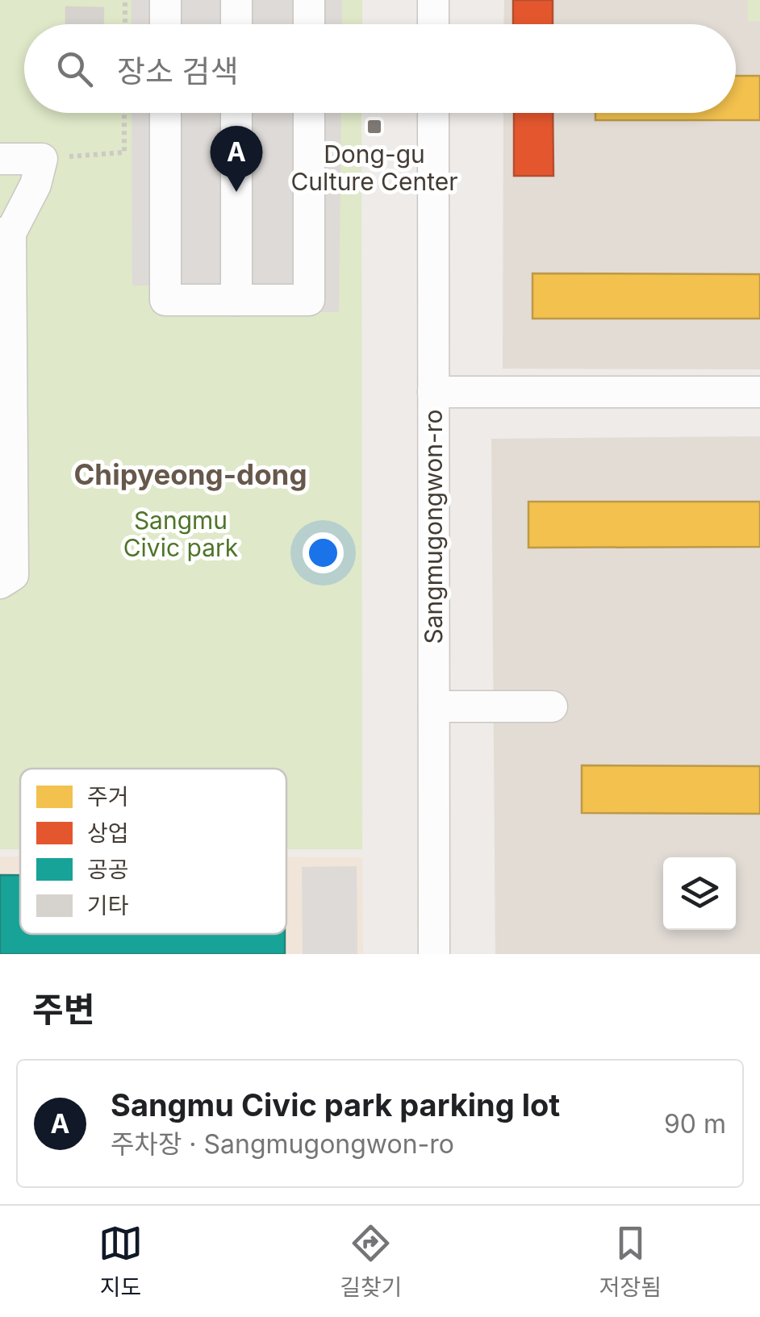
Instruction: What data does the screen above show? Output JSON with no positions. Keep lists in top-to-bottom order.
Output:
{
  "streets": {
    "street": ["Sangmugongwon-ro"]
  },
  "districts": ["Chipyeong-dong"],
  "parks": ["Sangmu Civic park"],
  "places": {
    "transit": ["Dong-gu Culture Center"]
  },
  "legend": [
    "주거",
    "상업",
    "공공",
    "기타"
  ],
  "page": {
    "search": "장소 검색",
    "pins": "A",
    "heading": "주변",
    "list": [
      {
        "mark": "A",
        "name": "Sangmu Civic park parking lot",
        "note": "주차장 · Sangmugongwon-ro",
        "value": "90 m"
      }
    ],
    "nav": ["지도", "길찾기", "저장됨"]
  }
}
